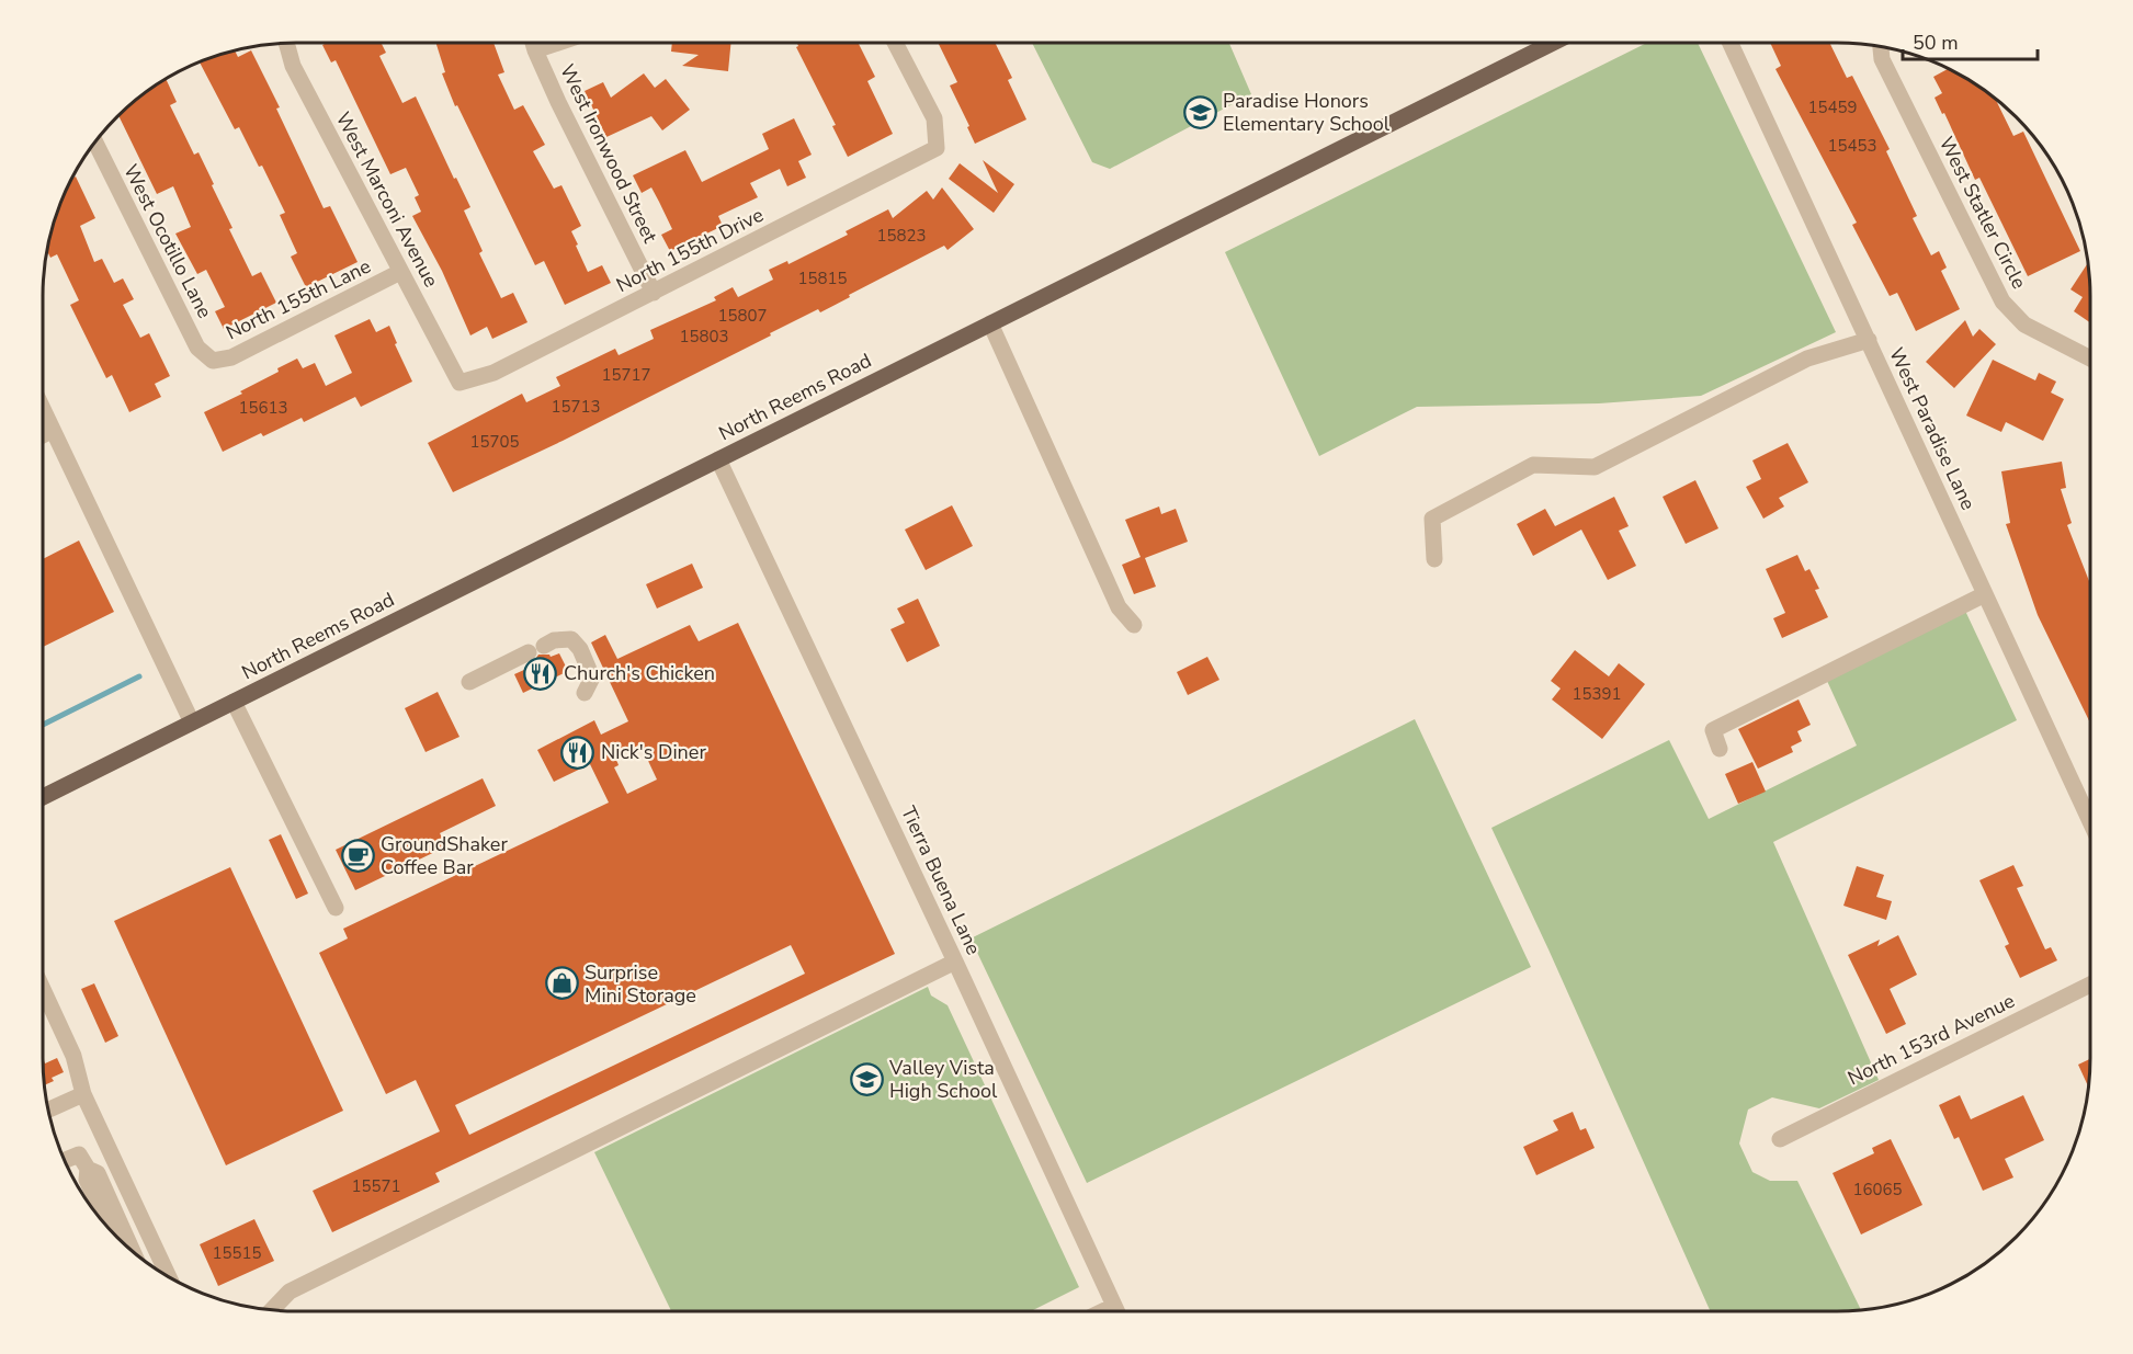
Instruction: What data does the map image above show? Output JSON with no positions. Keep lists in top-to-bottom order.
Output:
{
  "streets": {
    "main road": ["North Reems Road"],
    "street": [
      "West Ironwood Street",
      "West Marconi Avenue",
      "West Statler Circle",
      "West Ocotillo Lane",
      "North 155th Drive",
      "North 155th Lane",
      "West Paradise Lane",
      "Tierra Buena Lane",
      "North 153rd Avenue"
    ]
  },
  "crossings": [
    ["West Ironwood Street", "North 155th Drive"],
    ["West Marconi Avenue", "North 155th Drive"],
    ["West Marconi Avenue", "North 155th Lane"],
    ["West Ocotillo Lane", "North 155th Lane"],
    ["North Reems Road", "Tierra Buena Lane"]
  ],
  "places": {
    "school or university": ["Paradise Honors Elementary School", "Valley Vista High School"],
    "restaurant": ["Church's Chicken", "Nick's Diner"],
    "cafe": ["GroundShaker Coffee Bar"],
    "shop": ["Surprise Mini Storage"]
  },
  "house_numbers": [
    "15459",
    "15453",
    "15823",
    "15815",
    "15807",
    "15803",
    "15717",
    "15713",
    "15613",
    "15705",
    "15391",
    "15571",
    "16065",
    "15515"
  ],
  "scale_bar": "50 m"
}
